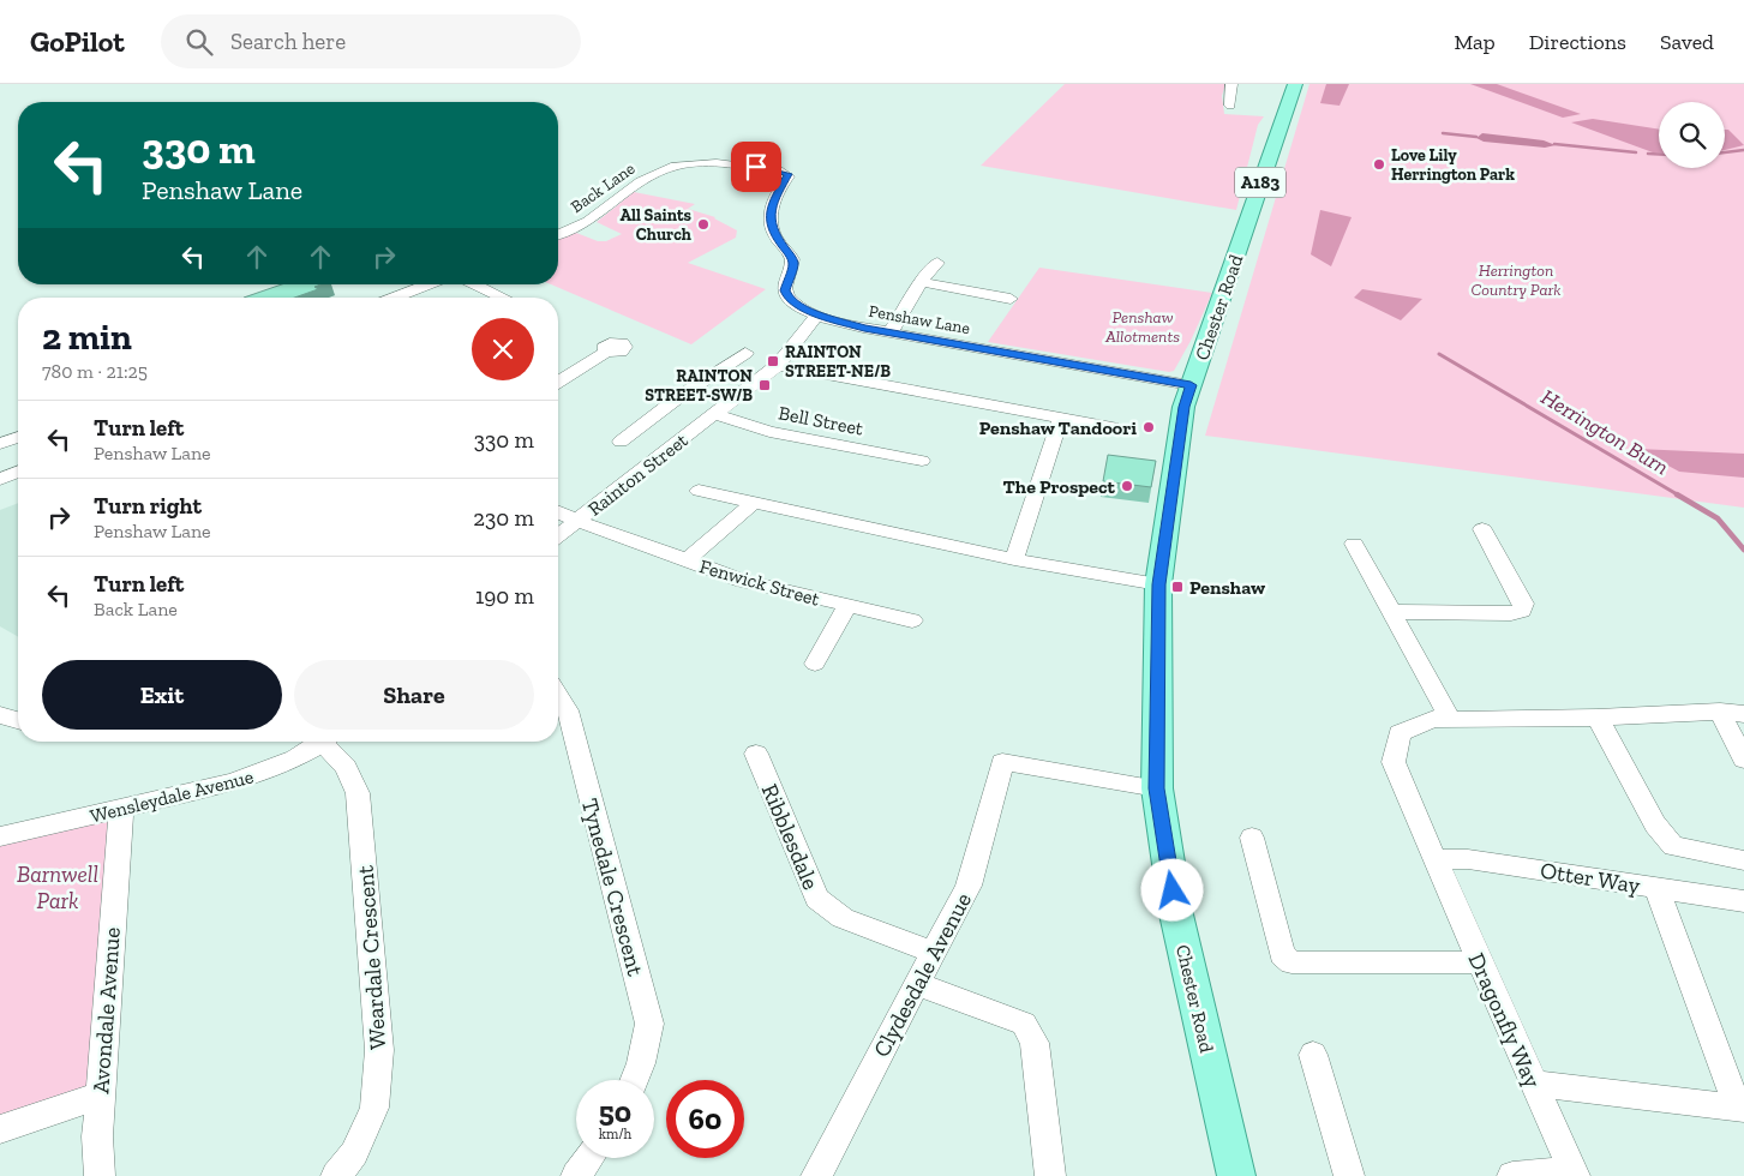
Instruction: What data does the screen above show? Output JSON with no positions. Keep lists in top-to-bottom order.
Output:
{
  "streets": {
    "main road": ["A183", "Chester Road"],
    "street": [
      "Back Lane",
      "Penshaw Lane",
      "Bell Street",
      "Rainton Street",
      "Fenwick Street",
      "Wensleydale Avenue",
      "Ribblesdale",
      "Otter Way",
      "Tynedale Crescent",
      "Weardale Crescent",
      "Clydesdale Avenue",
      "Avondale Avenue",
      "Dragonfly Way"
    ]
  },
  "crossings": [
    ["Back Lane", "Penshaw Lane"],
    ["Chester Road", "Penshaw Lane"],
    ["Chester Road", "Clydesdale Avenue"],
    ["Penshaw Lane", "Rainton Street"],
    ["Bell Street", "Rainton Street"],
    ["Rainton Street", "Fenwick Street"],
    ["Wensleydale Avenue", "Avondale Avenue"],
    ["Ribblesdale", "Clydesdale Avenue"],
    ["Otter Way", "Dragonfly Way"]
  ],
  "water": ["Herrington Burn"],
  "parks": ["Herrington Country Park", "Penshaw Allotments", "Barnwell Park"],
  "places": {
    "other": [
      "Love Lily Herrington Park",
      "All Saints Church",
      "Penshaw Tandoori",
      "The Prospect"
    ],
    "transit": ["RAINTON STREET-NE/B", "RAINTON STREET-SW/B", "Penshaw"]
  },
  "page": {
    "header": "GoPilot",
    "search": "Search here",
    "nav": ["Map", "Directions", "Saved"],
    "turn": ["330 m", "Penshaw Lane"],
    "heading": ["2 min", "780 m · 21:25"],
    "list": [
      {
        "name": "Turn left",
        "note": "Penshaw Lane",
        "value": "330 m"
      },
      {
        "name": "Turn right",
        "note": "Penshaw Lane",
        "value": "230 m"
      },
      {
        "name": "Turn left",
        "note": "Back Lane",
        "value": "190 m"
      }
    ],
    "buttons": ["Exit", "Share"],
    "speed": "50 km/h",
    "limit": "60"
  }
}
